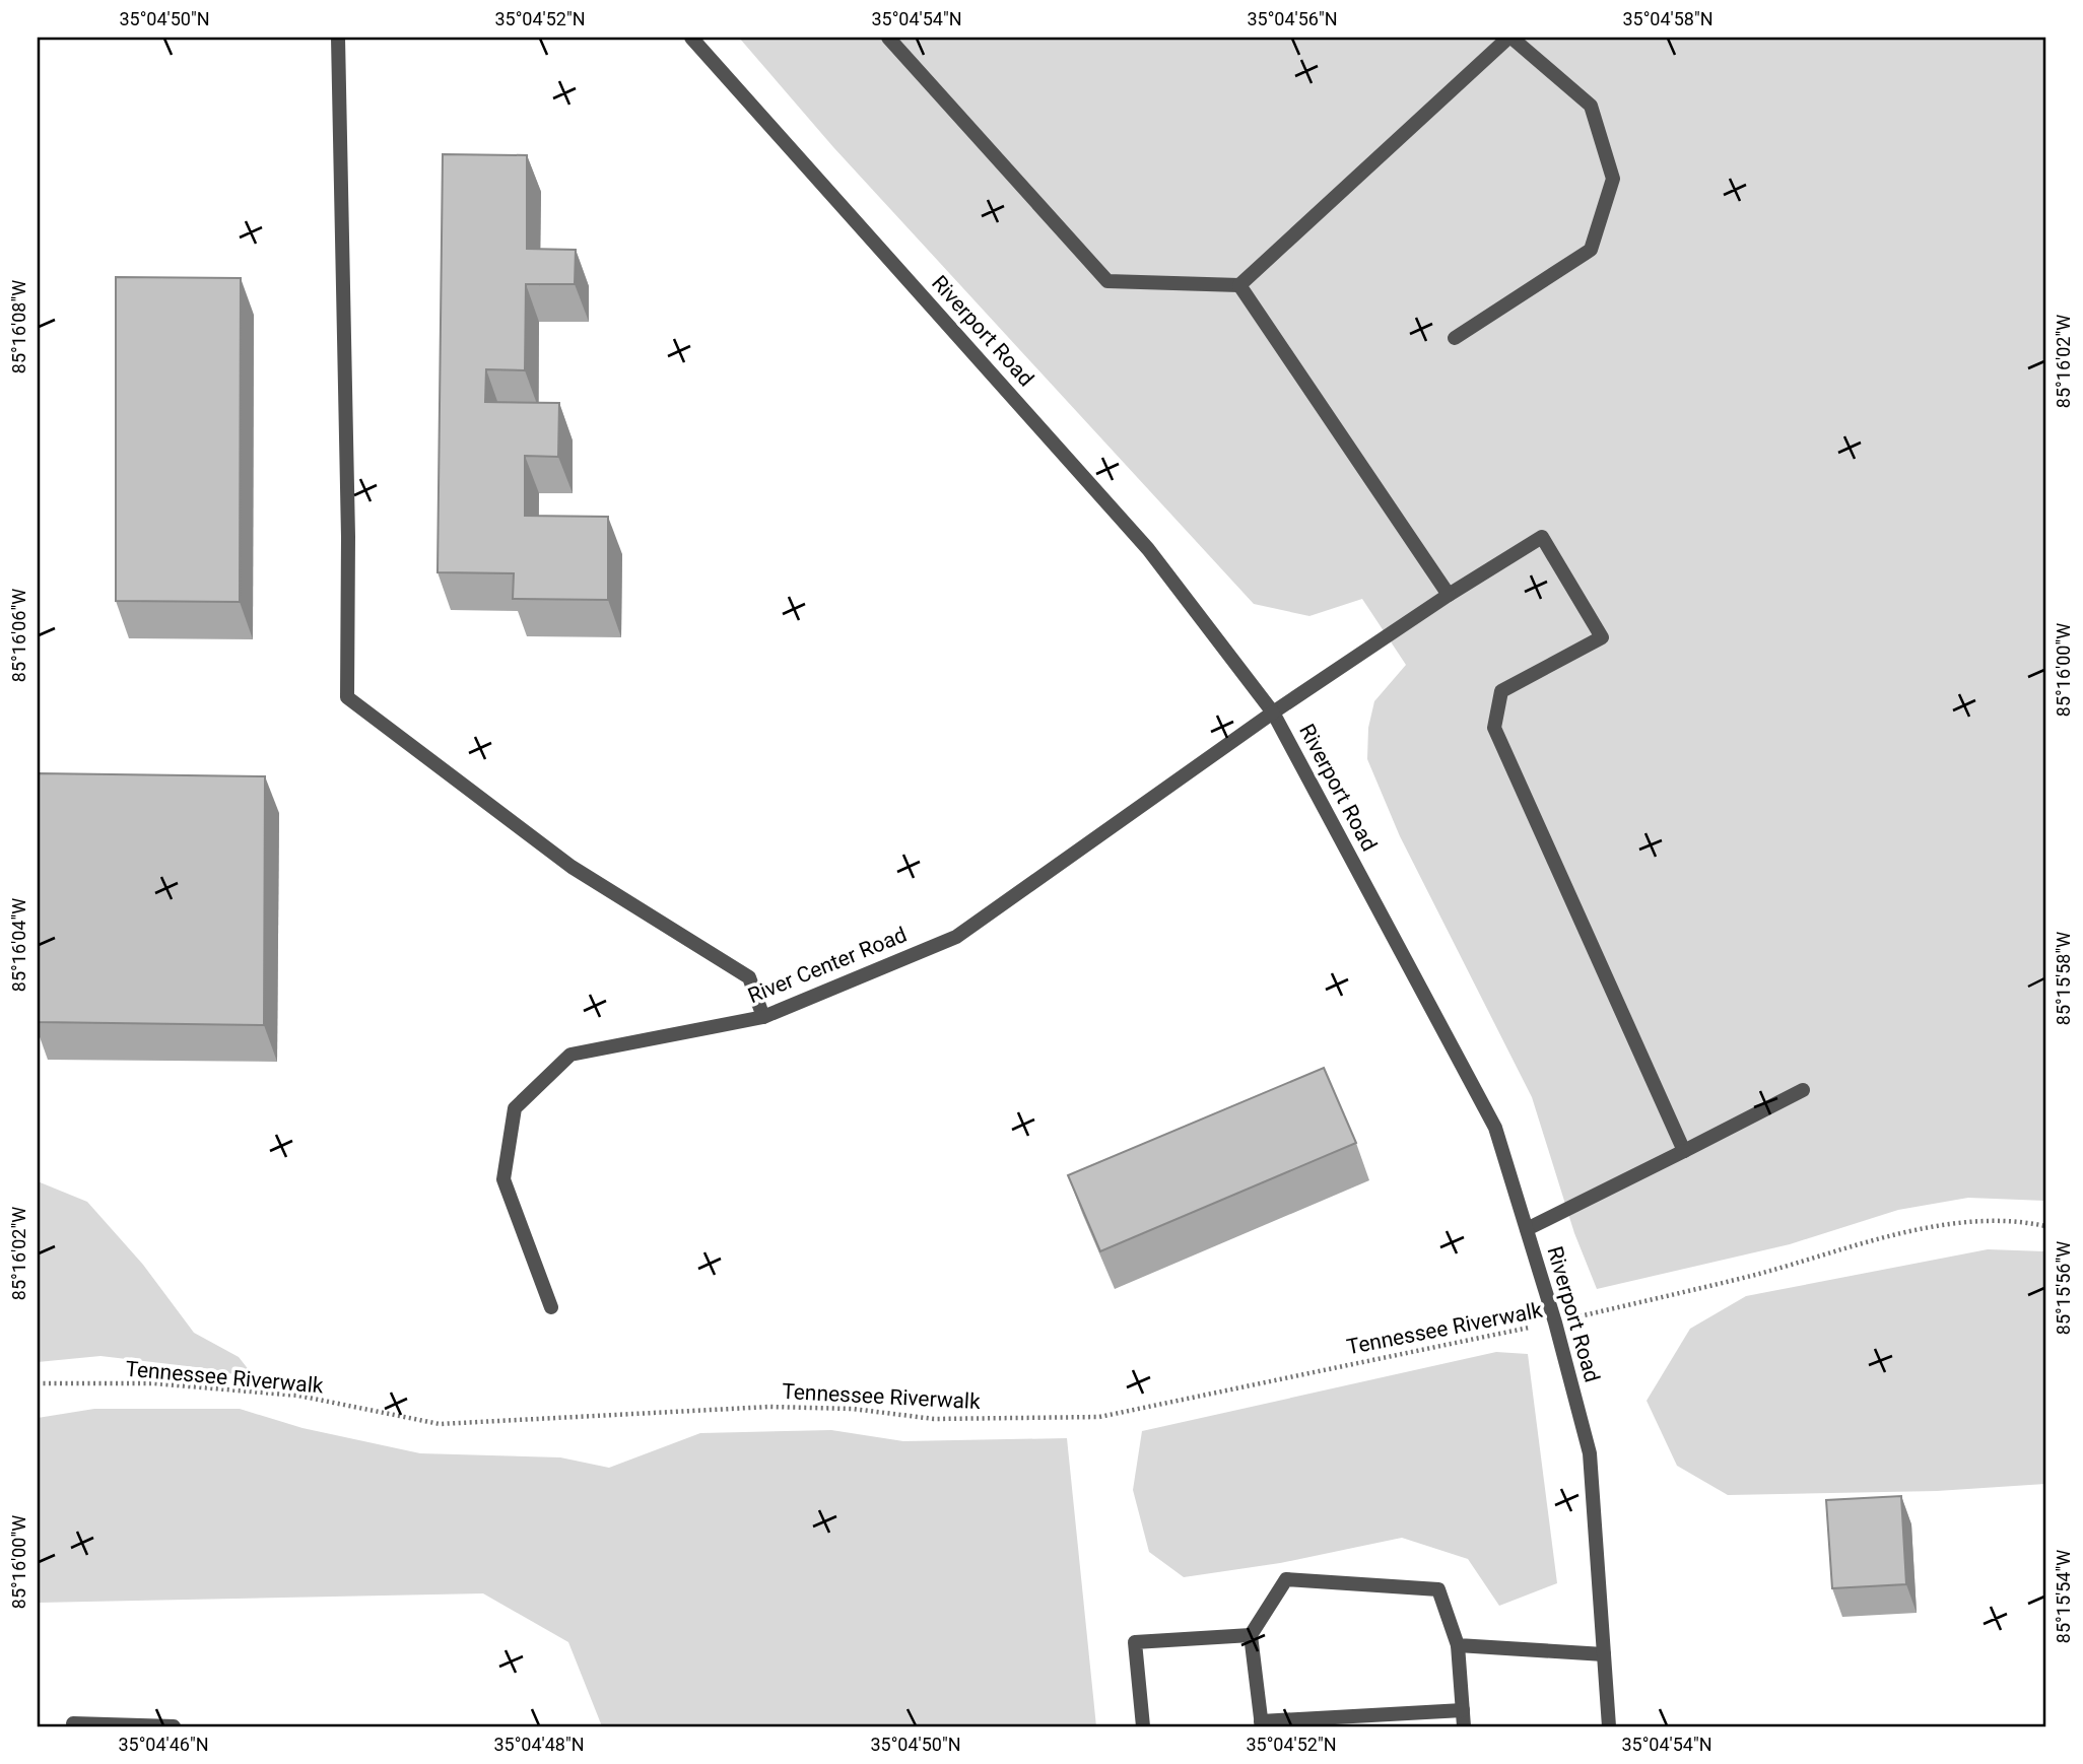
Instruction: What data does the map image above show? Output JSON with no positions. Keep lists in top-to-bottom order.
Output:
{
  "streets": {
    "street": ["Riverport Road", "River Center Road"],
    "path": ["Tennessee Riverwalk"]
  },
  "crossings": [
    ["Riverport Road", "River Center Road"],
    ["Riverport Road", "Tennessee Riverwalk"]
  ],
  "coordinates": [
    "35°04'50\"N",
    "35°04'52\"N",
    "35°04'54\"N",
    "35°04'56\"N",
    "35°04'58\"N",
    "85°16'08\"W",
    "85°16'02\"W",
    "85°16'06\"W",
    "85°16'00\"W",
    "85°16'04\"W",
    "85°15'58\"W",
    "85°15'56\"W",
    "85°15'54\"W",
    "35°04'46\"N",
    "35°04'48\"N"
  ]
}
